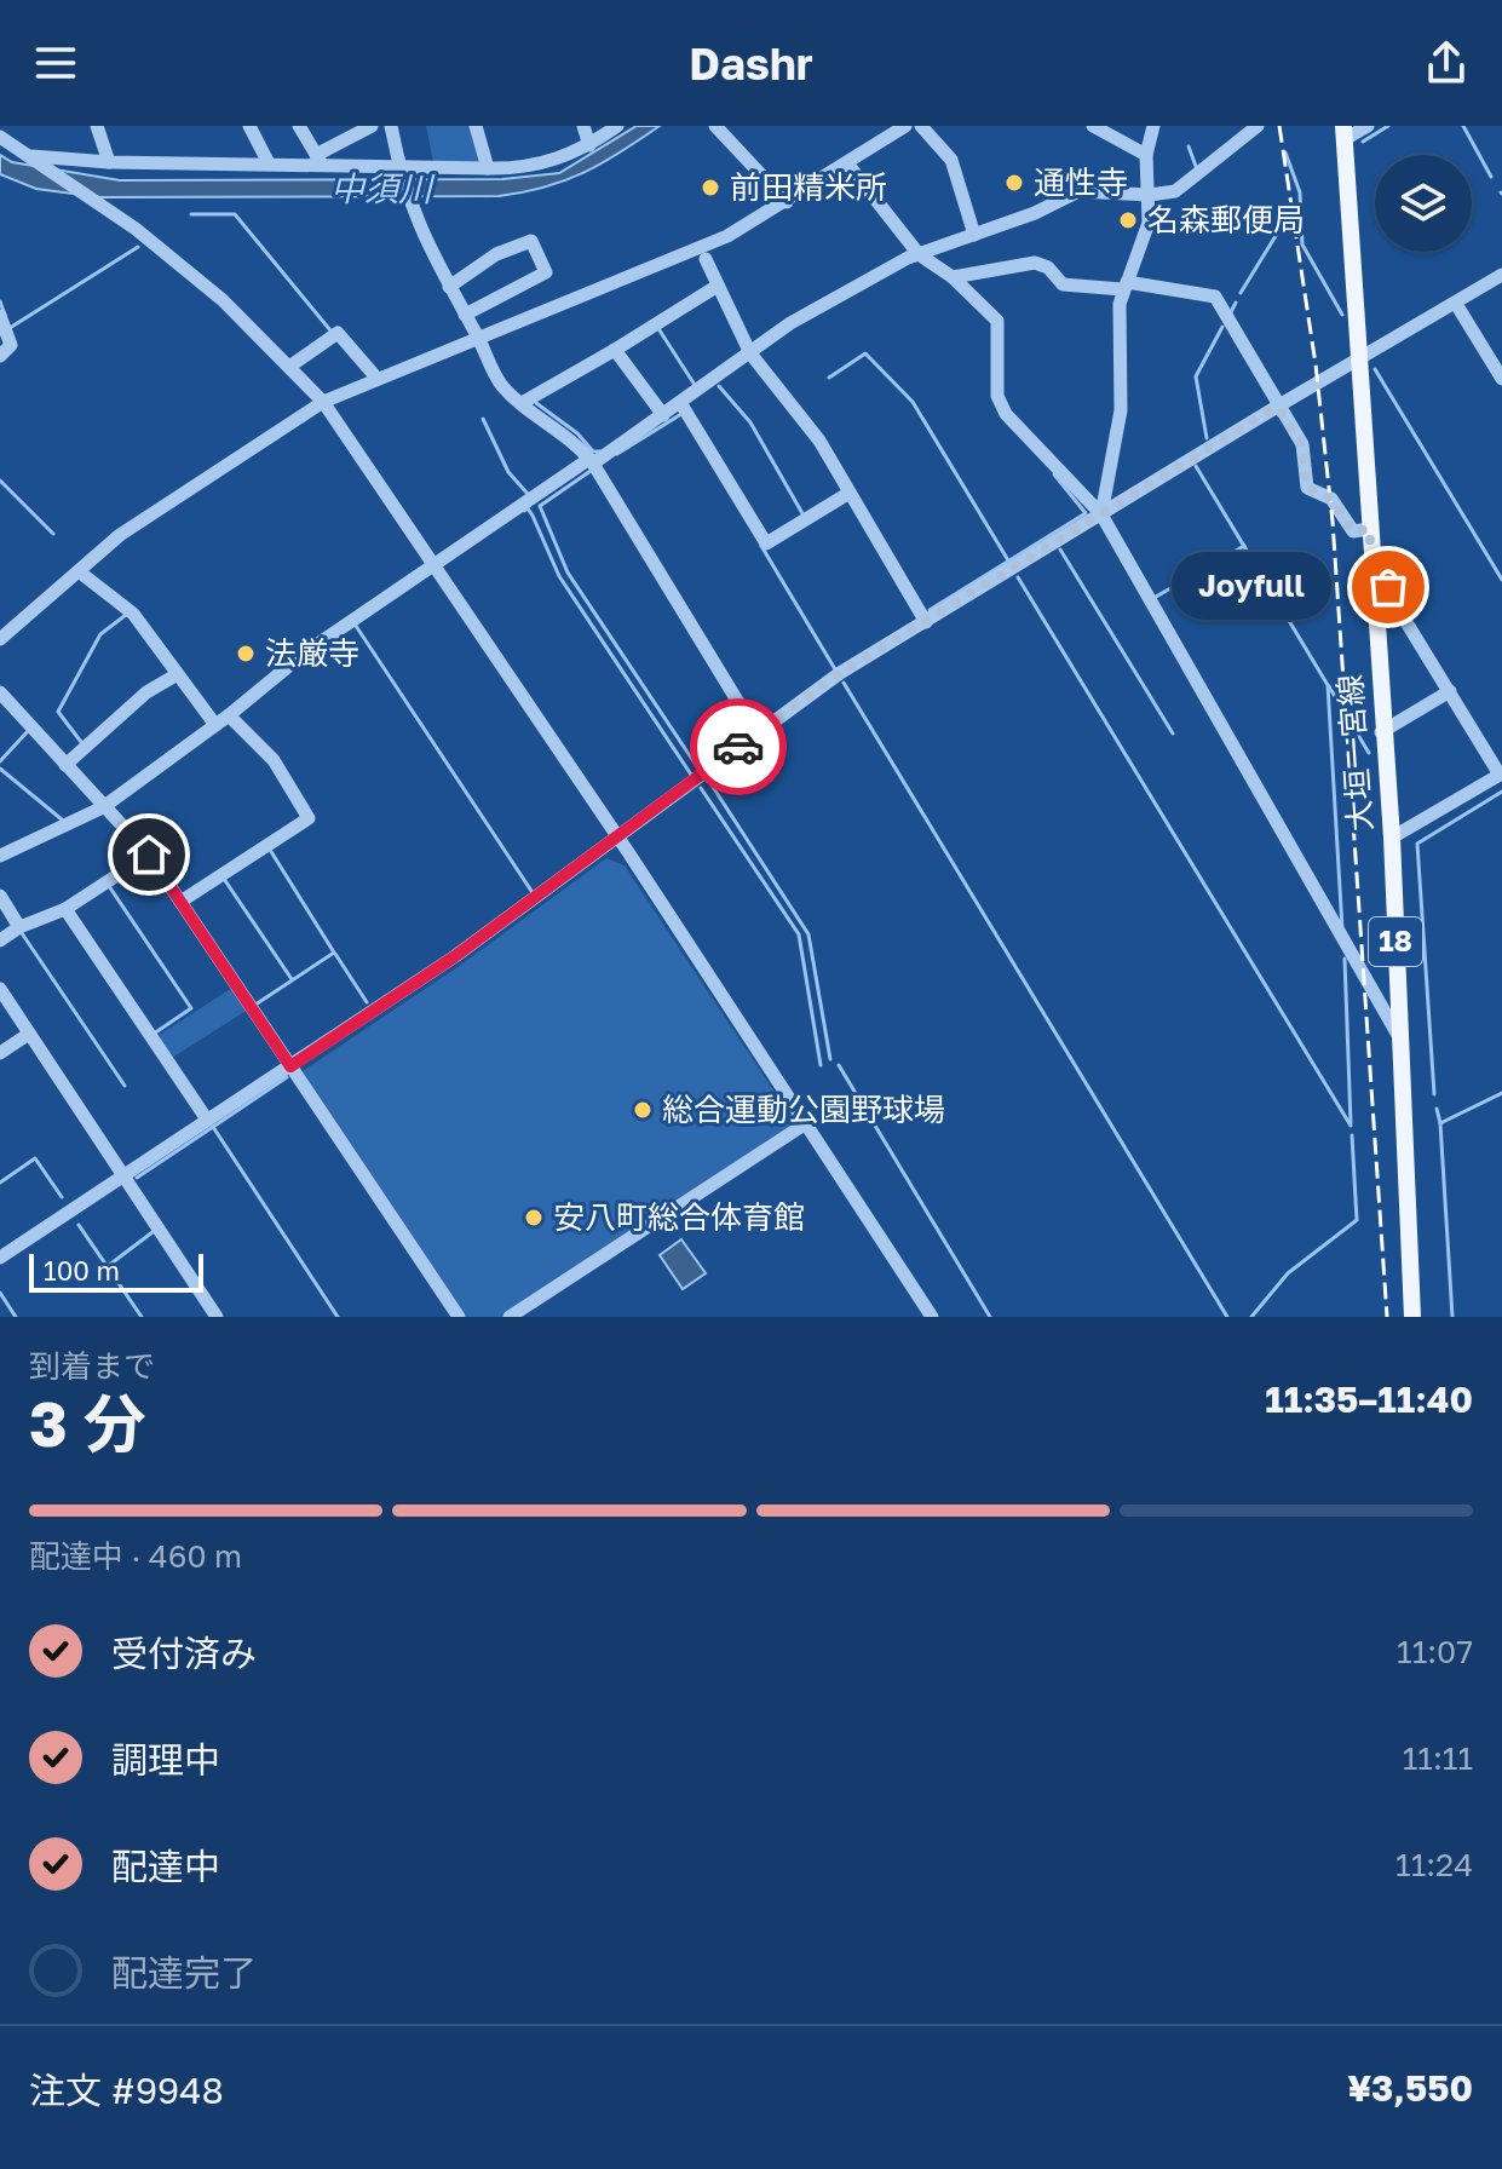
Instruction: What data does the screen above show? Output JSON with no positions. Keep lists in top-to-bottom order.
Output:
{
  "streets": {
    "main road": ["大垣一宮線", "18"]
  },
  "water": ["中須川"],
  "places": [
    "通性寺",
    "前田精米所",
    "名森郵便局",
    "Joyfull",
    "法厳寺",
    "総合運動公園野球場",
    "安八町総合体育館"
  ],
  "scale_bar": "100 m",
  "page": {
    "header": "Dashr",
    "bubble": "Joyfull",
    "scale": "100 m",
    "heading": ["3 分", "到着まで", "11:35–11:40"],
    "panel": ["注文 #9948", "¥3,550"],
    "bar": "配達中 · 460 m",
    "list": [
      ["受付済み", "11:07"],
      ["調理中", "11:11"],
      ["配達中", "11:24"],
      "配達完了"
    ]
  }
}
